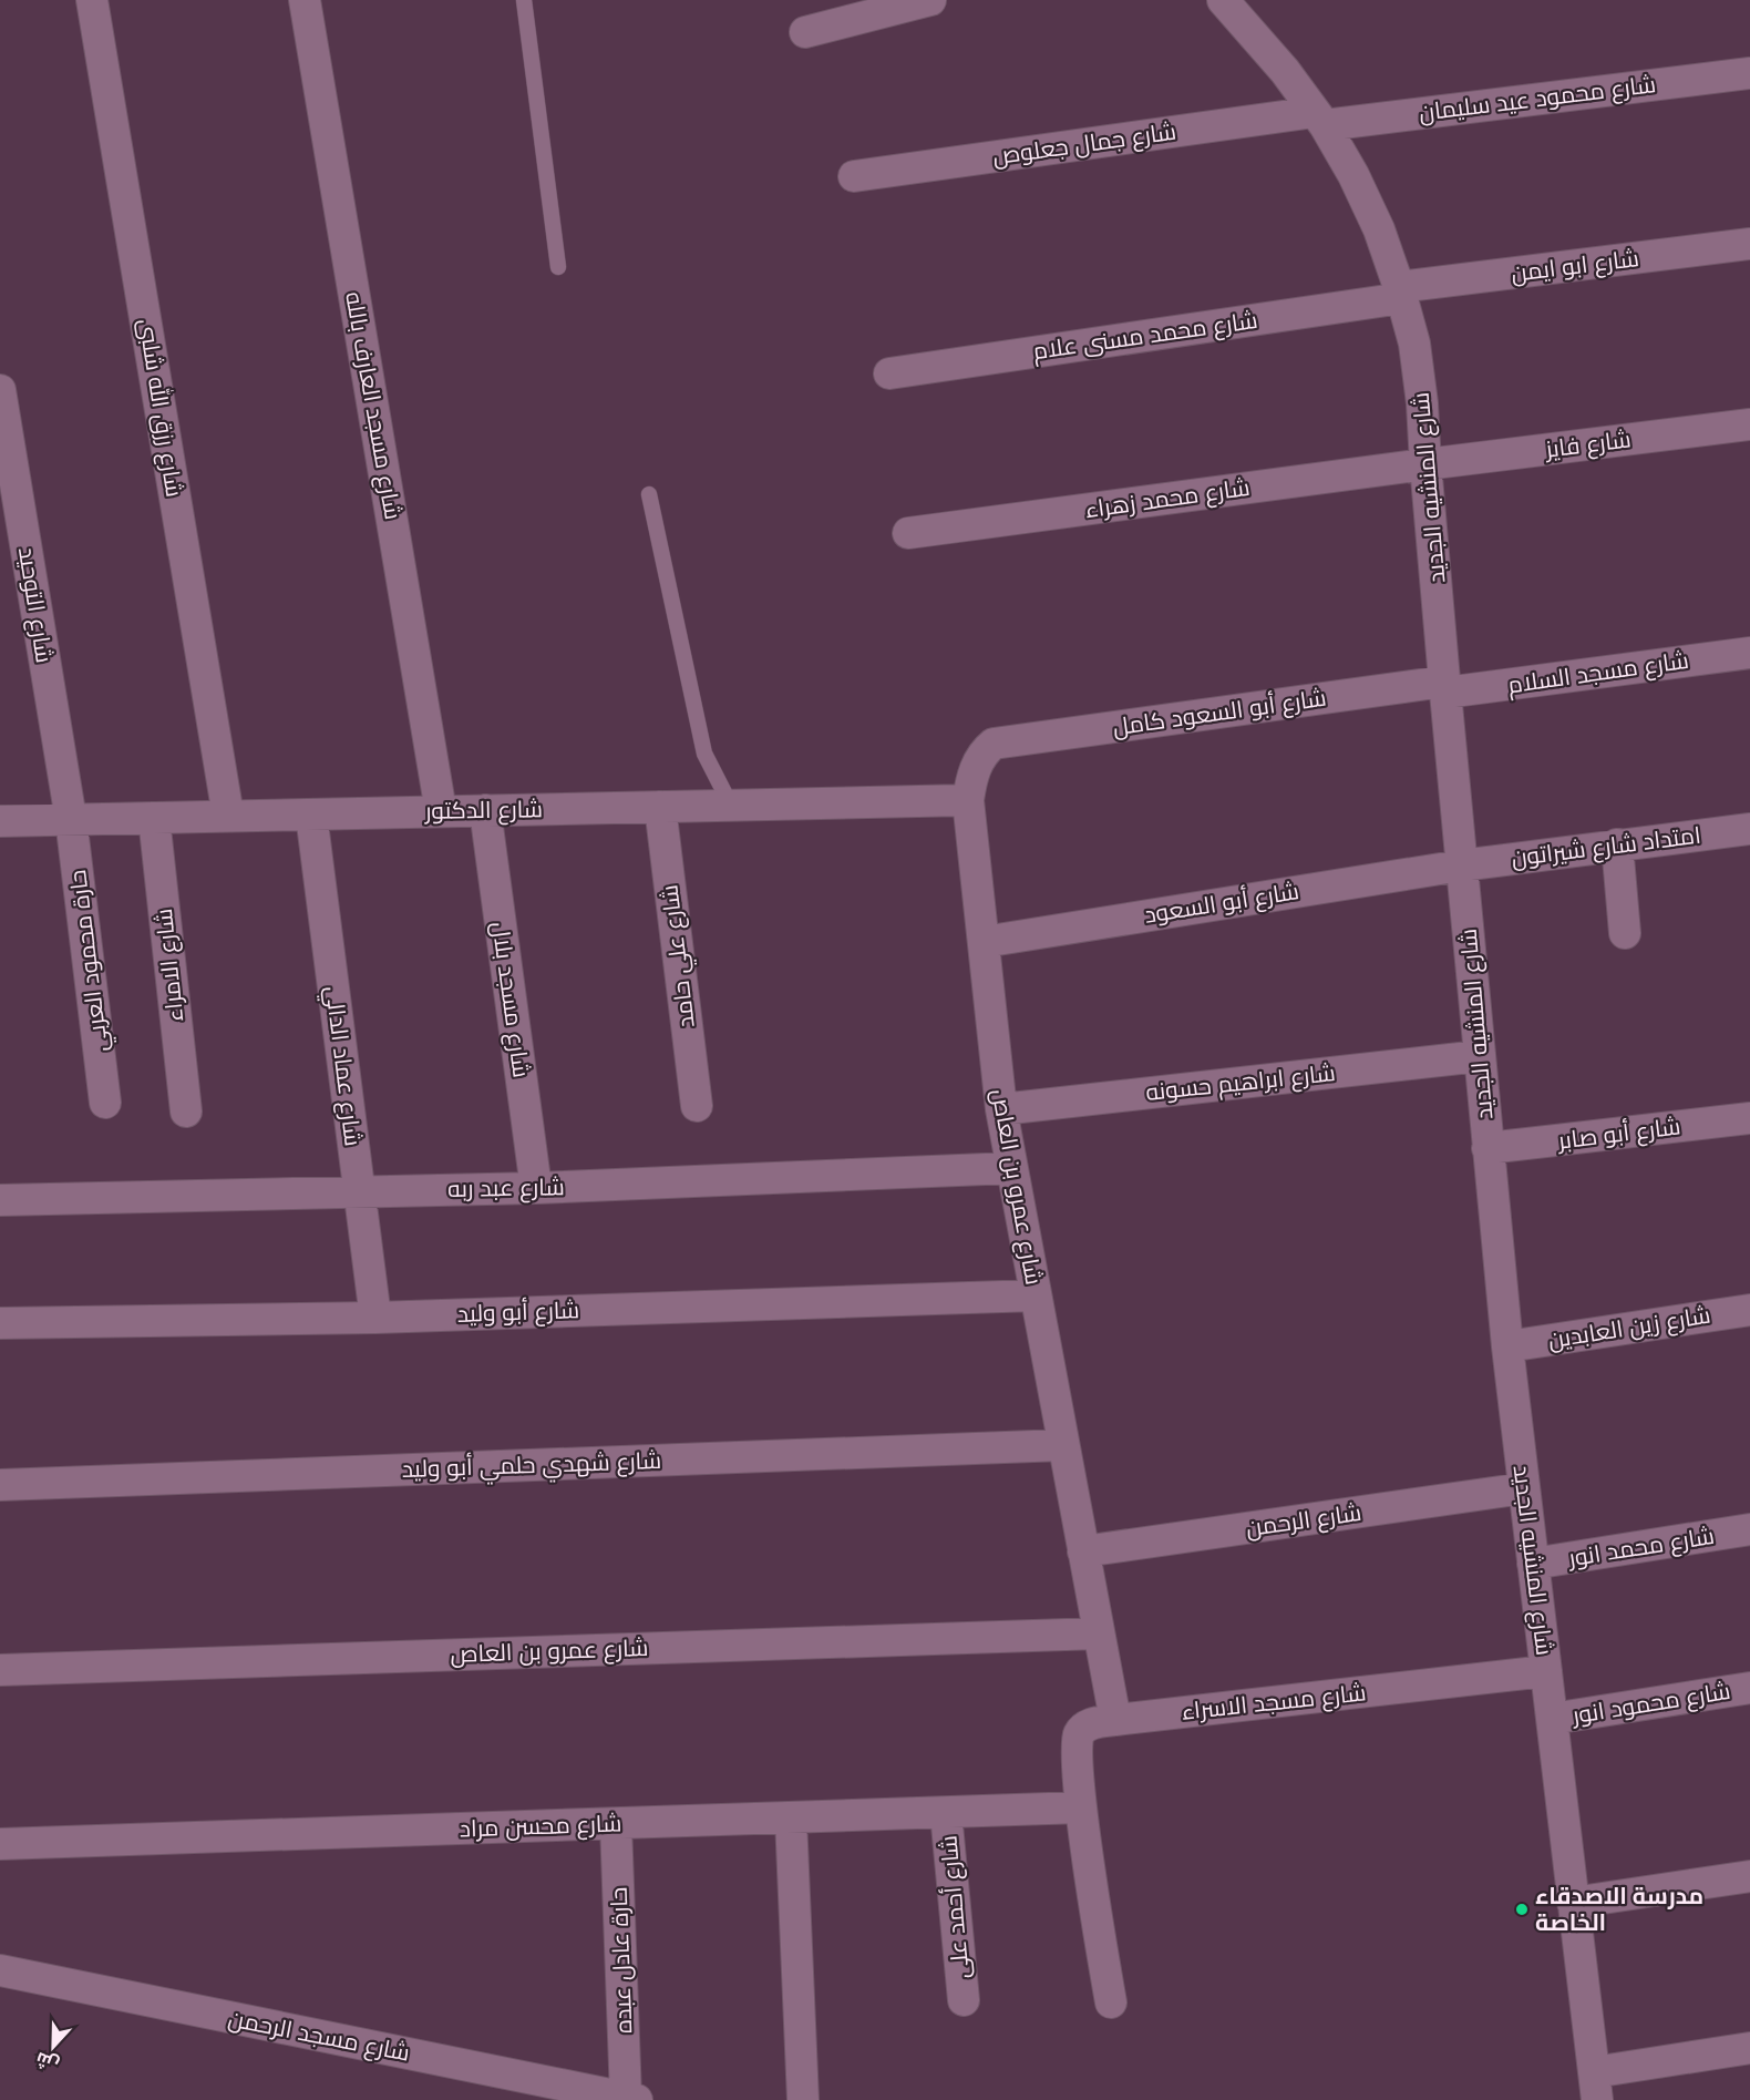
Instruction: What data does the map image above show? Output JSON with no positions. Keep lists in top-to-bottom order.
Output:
{
  "streets": {
    "street": [
      "شارع محمود عيد سليمان",
      "شارع جمال جعلوص",
      "شارع ابو ايمن",
      "شارع محمد مسنى علام",
      "شارع مسجد العارف بالله",
      "شارع رزق الله شلبى",
      "شارع فايز",
      "شارع المنشيه الجديد",
      "شارع محمد زهراء",
      "شارع التوحيد",
      "شارع مسجد السلام",
      "شارع أبو السعود كامل",
      "شارع الدكتور",
      "امتداد شارع شيراتون",
      "شارع أبو السعود",
      "شارع علي حامد",
      "حارة محمود العربي",
      "شارع الامراء",
      "شارع مسجد بلال",
      "شارع عماد الدالي",
      "شارع ابراهيم حسونه",
      "شارع أبو صابر",
      "شارع عمرو بن العاص",
      "شارع عبد ربه",
      "شارع أبو وليد",
      "شارع زين العابدين",
      "شارع شهدي حلمي أبو وليد",
      "شارع الرحمن",
      "شارع محمد انور",
      "شارع مسجد الاسراء",
      "شارع محمود انور",
      "شارع محسن مراد",
      "شارع أحمد على",
      "حارة عادل عبده",
      "شارع مسجد الرحمن"
    ]
  },
  "crossings": [
    ["شارع محمود عيد سليمان", "شارع جمال جعلوص"],
    ["شارع محمود عيد سليمان", "شارع المنشيه الجديد"],
    ["شارع جمال جعلوص", "شارع المنشيه الجديد"],
    ["شارع ابو ايمن", "شارع محمد مسنى علام"],
    ["شارع ابو ايمن", "شارع المنشيه الجديد"],
    ["شارع محمد مسنى علام", "شارع المنشيه الجديد"],
    ["شارع مسجد العارف بالله", "شارع الدكتور"],
    ["شارع رزق الله شلبى", "شارع الدكتور"],
    ["شارع فايز", "شارع المنشيه الجديد"],
    ["شارع فايز", "شارع محمد زهراء"],
    ["شارع المنشيه الجديد", "شارع محمد زهراء"],
    ["شارع المنشيه الجديد", "شارع مسجد السلام"],
    ["شارع المنشيه الجديد", "شارع أبو السعود كامل"],
    ["شارع المنشيه الجديد", "امتداد شارع شيراتون"],
    ["شارع المنشيه الجديد", "شارع أبو السعود"],
    ["شارع المنشيه الجديد", "شارع ابراهيم حسونه"],
    ["شارع المنشيه الجديد", "شارع أبو صابر"],
    ["شارع المنشيه الجديد", "شارع زين العابدين"],
    ["شارع المنشيه الجديد", "شارع الرحمن"],
    ["شارع المنشيه الجديد", "شارع محمد انور"],
    ["شارع المنشيه الجديد", "شارع مسجد الاسراء"],
    ["شارع المنشيه الجديد", "شارع محمود انور"],
    ["شارع التوحيد", "شارع الدكتور"],
    ["شارع التوحيد", "حارة محمود العربي"],
    ["شارع مسجد السلام", "شارع أبو السعود كامل"],
    ["شارع أبو السعود كامل", "شارع عمرو بن العاص"],
    ["شارع الدكتور", "شارع علي حامد"],
    ["شارع الدكتور", "حارة محمود العربي"],
    ["شارع الدكتور", "شارع الامراء"],
    ["شارع الدكتور", "شارع مسجد بلال"],
    ["شارع الدكتور", "شارع عماد الدالي"],
    ["شارع الدكتور", "شارع عمرو بن العاص"],
    ["امتداد شارع شيراتون", "شارع أبو السعود"],
    ["شارع أبو السعود", "شارع عمرو بن العاص"],
    ["شارع مسجد بلال", "شارع عبد ربه"],
    ["شارع عماد الدالي", "شارع عبد ربه"],
    ["شارع عماد الدالي", "شارع أبو وليد"],
    ["شارع ابراهيم حسونه", "شارع عمرو بن العاص"],
    ["شارع عمرو بن العاص", "شارع عبد ربه"],
    ["شارع عمرو بن العاص", "شارع أبو وليد"],
    ["شارع عمرو بن العاص", "شارع شهدي حلمي أبو وليد"],
    ["شارع عمرو بن العاص", "شارع الرحمن"],
    ["شارع عمرو بن العاص", "شارع مسجد الاسراء"],
    ["شارع مسجد الاسراء", "شارع محسن مراد"],
    ["شارع محسن مراد", "شارع أحمد على"],
    ["شارع محسن مراد", "حارة عادل عبده"],
    ["حارة عادل عبده", "شارع مسجد الرحمن"]
  ],
  "places": ["مدرسة الاصدقاء الخاصة"],
  "north": "bottom"
}
